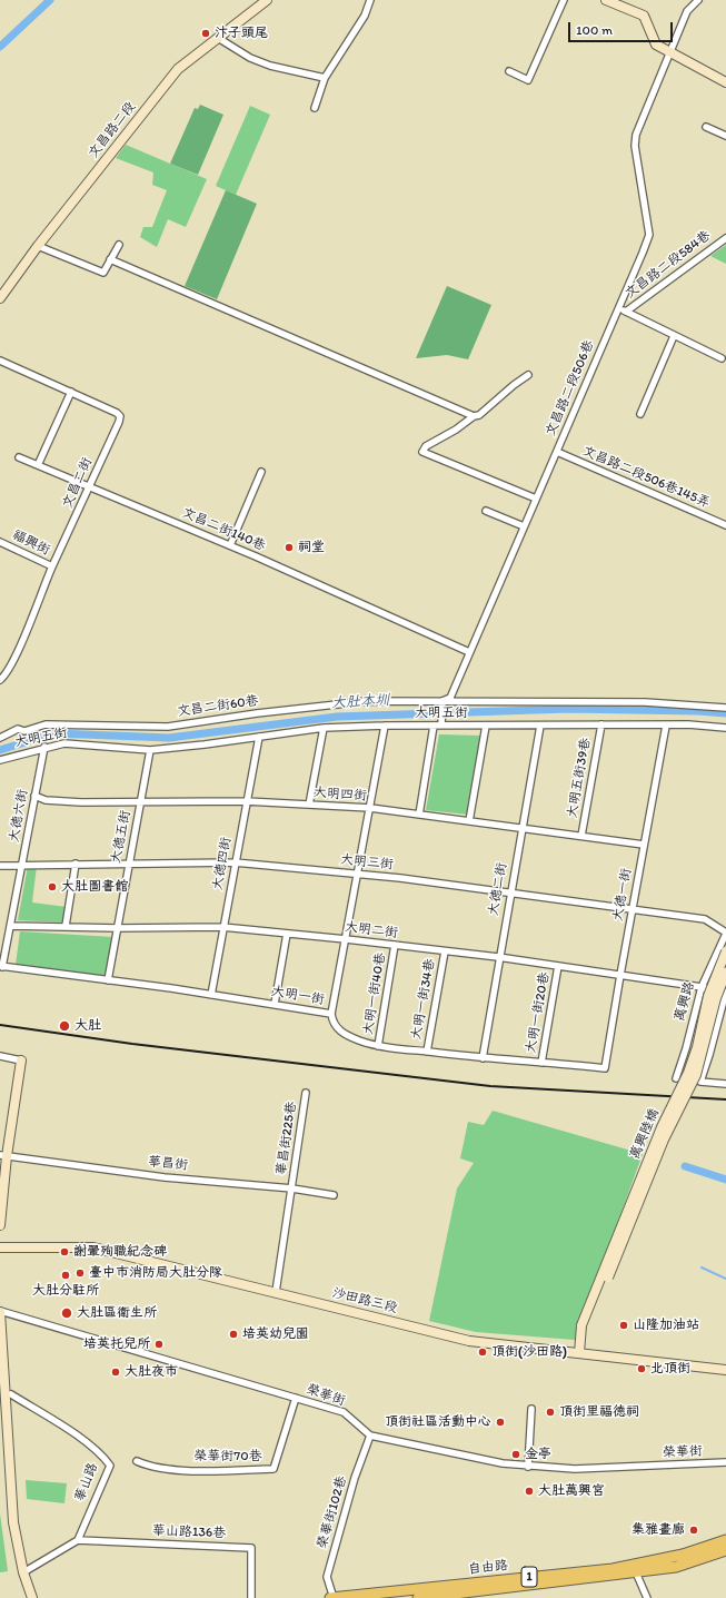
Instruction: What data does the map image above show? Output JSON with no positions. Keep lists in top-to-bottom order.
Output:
{
  "streets": {
    "main road": ["自由路", "1"],
    "street": [
      "文昌路二段",
      "文昌路二段584巷",
      "文昌路二段506巷",
      "文昌路二段506巷145弄",
      "文昌二街",
      "文昌二街140巷",
      "福興街",
      "文昌二街60巷",
      "大明五街",
      "大明五街39巷",
      "大明四街",
      "大德六街",
      "大德五街",
      "大明三街",
      "大德四街",
      "大德二街",
      "大德一街",
      "大明二街",
      "大明一街40巷",
      "大明一街",
      "大明一街34巷",
      "萬興路",
      "大明一街20巷",
      "萬興陸橋",
      "華昌街225巷",
      "華昌街",
      "沙田路三段",
      "榮華街",
      "榮華街70巷",
      "華山路",
      "榮華街102巷",
      "華山路136巷"
    ]
  },
  "crossings": [
    ["文昌路二段506巷", "文昌路二段506巷145弄"],
    ["文昌路二段506巷", "文昌二街140巷"],
    ["文昌路二段506巷", "文昌二街60巷"],
    ["文昌二街", "文昌二街140巷"],
    ["文昌二街", "福興街"],
    ["大明五街", "大明五街39巷"],
    ["大明五街", "大德六街"],
    ["大明五街", "大德五街"],
    ["大明五街", "大德四街"],
    ["大明五街", "大德二街"],
    ["大明五街", "大德一街"],
    ["大明五街39巷", "大明四街"],
    ["大明四街", "大德六街"],
    ["大明四街", "大德五街"],
    ["大明四街", "大德四街"],
    ["大明四街", "大德二街"],
    ["大明四街", "大德一街"],
    ["大德六街", "大明三街"],
    ["大德六街", "大明二街"],
    ["大德六街", "大明一街"],
    ["大德五街", "大明三街"],
    ["大德五街", "大明二街"],
    ["大德五街", "大明一街"],
    ["大明三街", "大德四街"],
    ["大明三街", "大德二街"],
    ["大明三街", "大德一街"],
    ["大明三街", "萬興路"],
    ["大德四街", "大明二街"],
    ["大德四街", "大明一街"],
    ["大德二街", "大明二街"],
    ["大德二街", "大明一街"],
    ["大德一街", "大明二街"],
    ["大德一街", "大明一街"],
    ["大明二街", "大明一街40巷"],
    ["大明二街", "大明一街34巷"],
    ["大明二街", "萬興路"],
    ["大明二街", "大明一街20巷"],
    ["大明一街40巷", "大明一街"],
    ["大明一街", "大明一街34巷"],
    ["大明一街", "大明一街20巷"],
    ["華昌街225巷", "華昌街"],
    ["華昌街225巷", "沙田路三段"],
    ["榮華街", "榮華街70巷"],
    ["榮華街", "榮華街102巷"],
    ["華山路", "華山路136巷"],
    ["榮華街102巷", "自由路"]
  ],
  "water": ["大肚本圳"],
  "places": [
    "汴子頭尾",
    "祠堂",
    "大肚圖書館",
    "大肚",
    "謝翬殉職紀念碑",
    "臺中市消防局大肚分隊",
    "大肚分駐所",
    "大肚區衛生所",
    "山隆加油站",
    "培英幼兒園",
    "培英托兒所",
    "頂街(沙田路)",
    "北頂街",
    "大肚夜市",
    "頂街里福德祠",
    "頂街社區活動中心",
    "金亭",
    "大肚萬興宮",
    "集雅畫廊"
  ],
  "scale_bar": "100 m"
}
